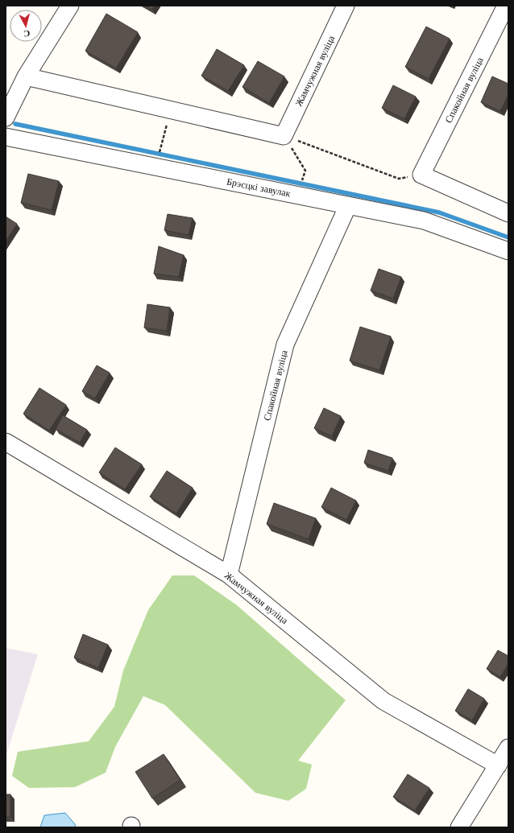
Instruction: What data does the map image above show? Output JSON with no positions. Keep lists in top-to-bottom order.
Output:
{
  "streets": {
    "street": ["Жамчужная вуліца", "Спакойная вуліца", "Брэсцкі завулак"]
  },
  "crossings": [
    ["Жамчужная вуліца", "Спакойная вуліца"],
    ["Спакойная вуліца", "Брэсцкі завулак"]
  ],
  "north": "bottom"
}
